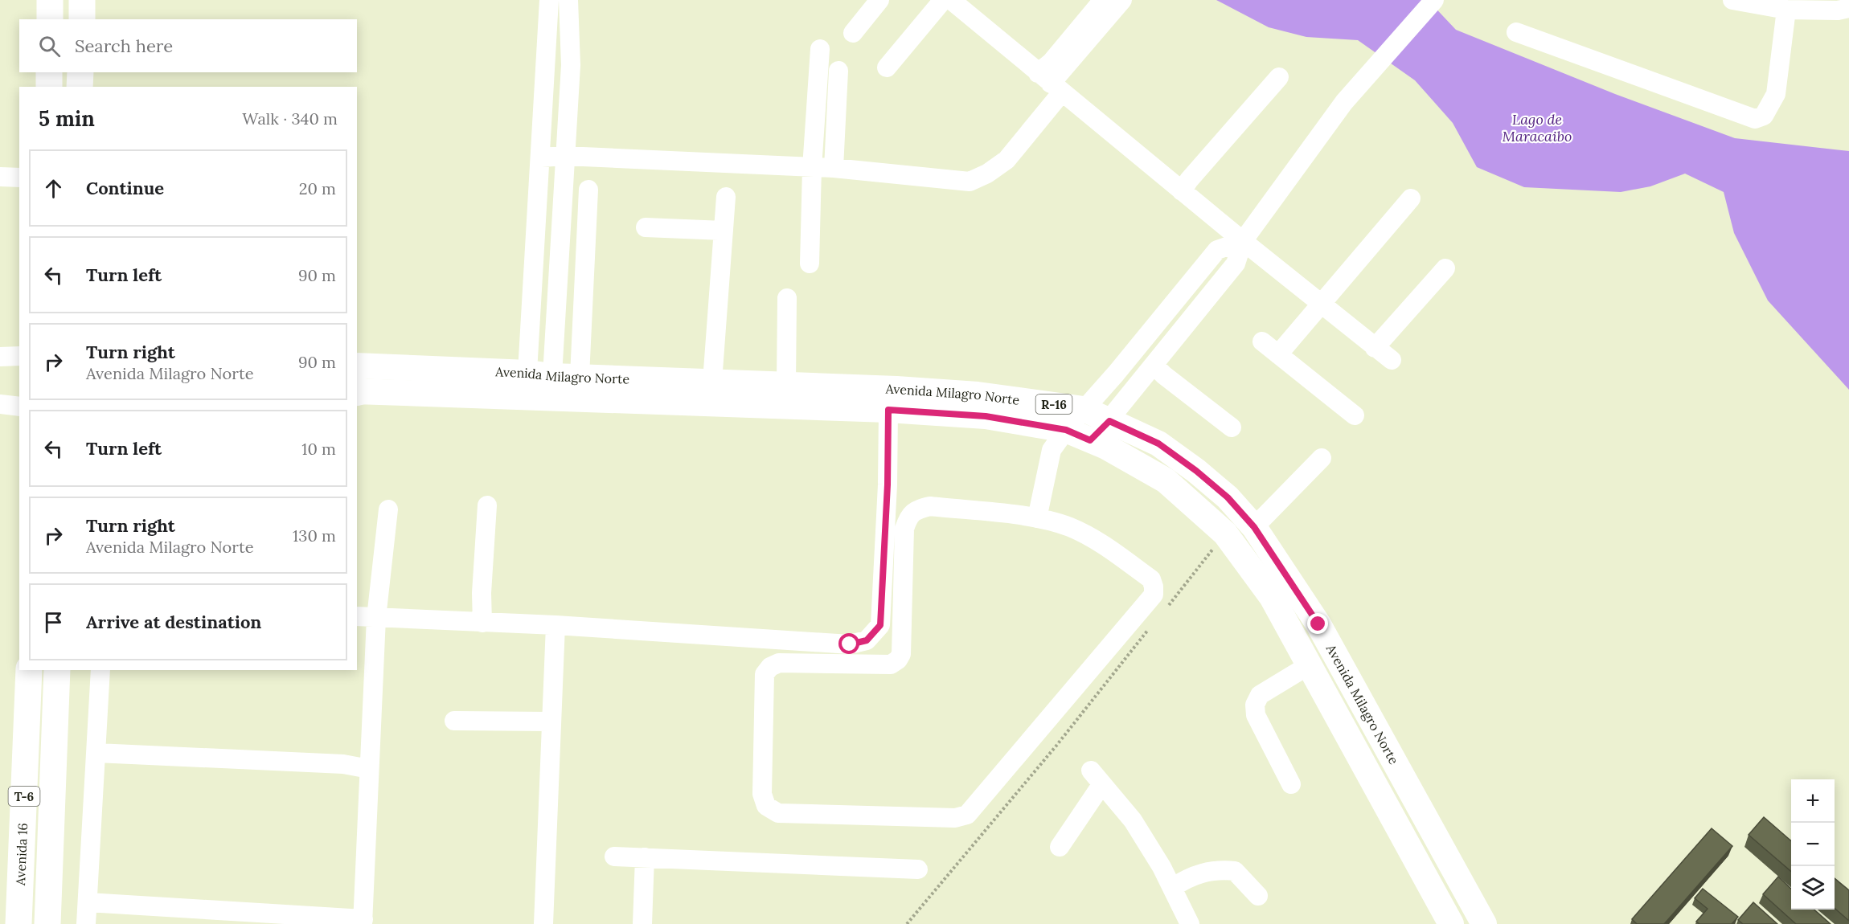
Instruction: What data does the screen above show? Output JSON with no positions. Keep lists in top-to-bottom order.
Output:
{
  "streets": {
    "highway": ["T-6", "Avenida 16"],
    "main road": ["Avenida Milagro Norte", "R-16"]
  },
  "water": ["Lago de Maracaibo"],
  "page": {
    "search": "Search here",
    "heading": ["5 min", "Walk · 340 m"],
    "list": [
      ["Continue", "20 m"],
      ["Turn left", "90 m"],
      ["Turn right", "Avenida Milagro Norte", "90 m"],
      ["Turn left", "10 m"],
      ["Turn right", "Avenida Milagro Norte", "130 m"],
      "Arrive at destination"
    ],
    "map_buttons": ["+", "−"]
  }
}
